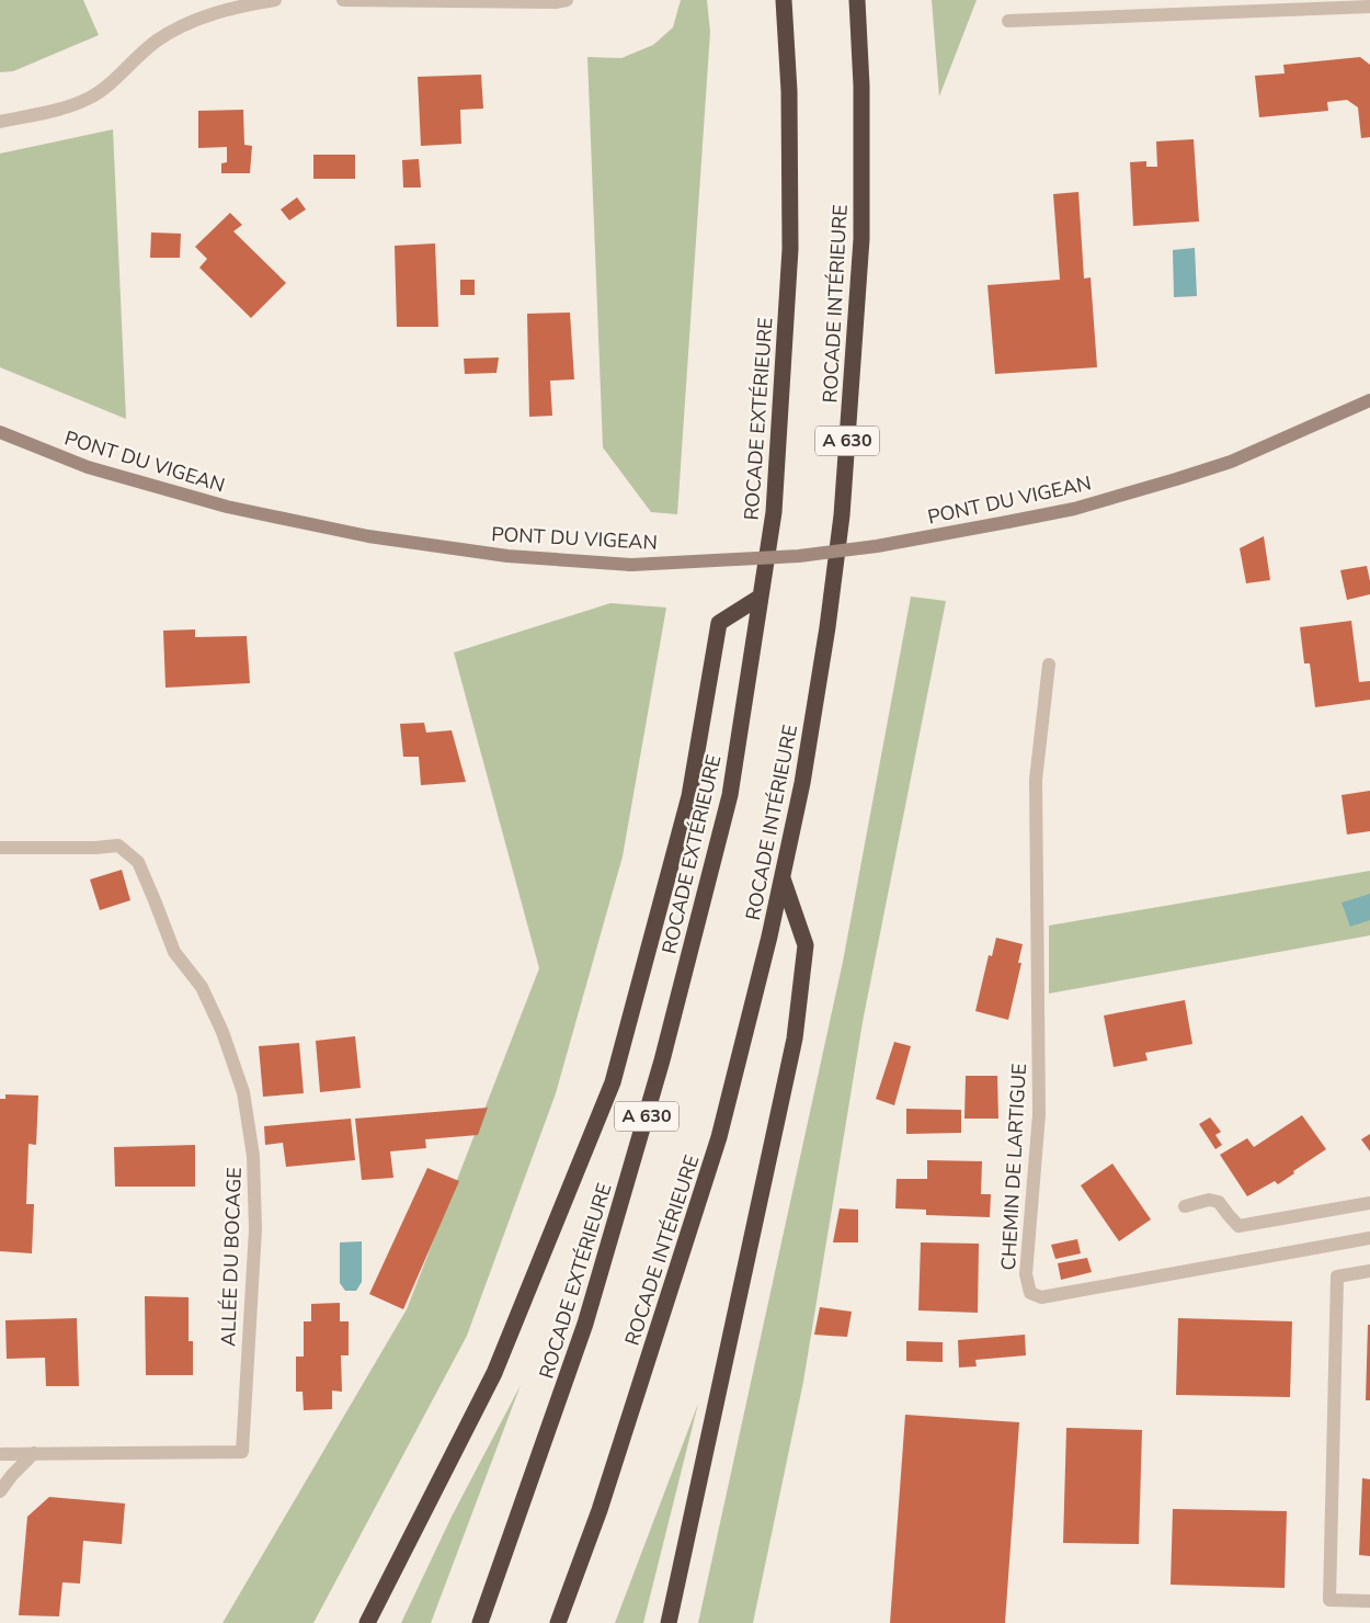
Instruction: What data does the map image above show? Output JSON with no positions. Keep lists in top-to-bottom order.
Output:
{
  "streets": {
    "highway": ["ROCADE INTÉRIEURE", "ROCADE EXTÉRIEURE", "A 630"],
    "street": ["PONT DU VIGEAN", "CHEMIN DE LARTIGUE", "ALLÉE DU BOCAGE"]
  }
}
